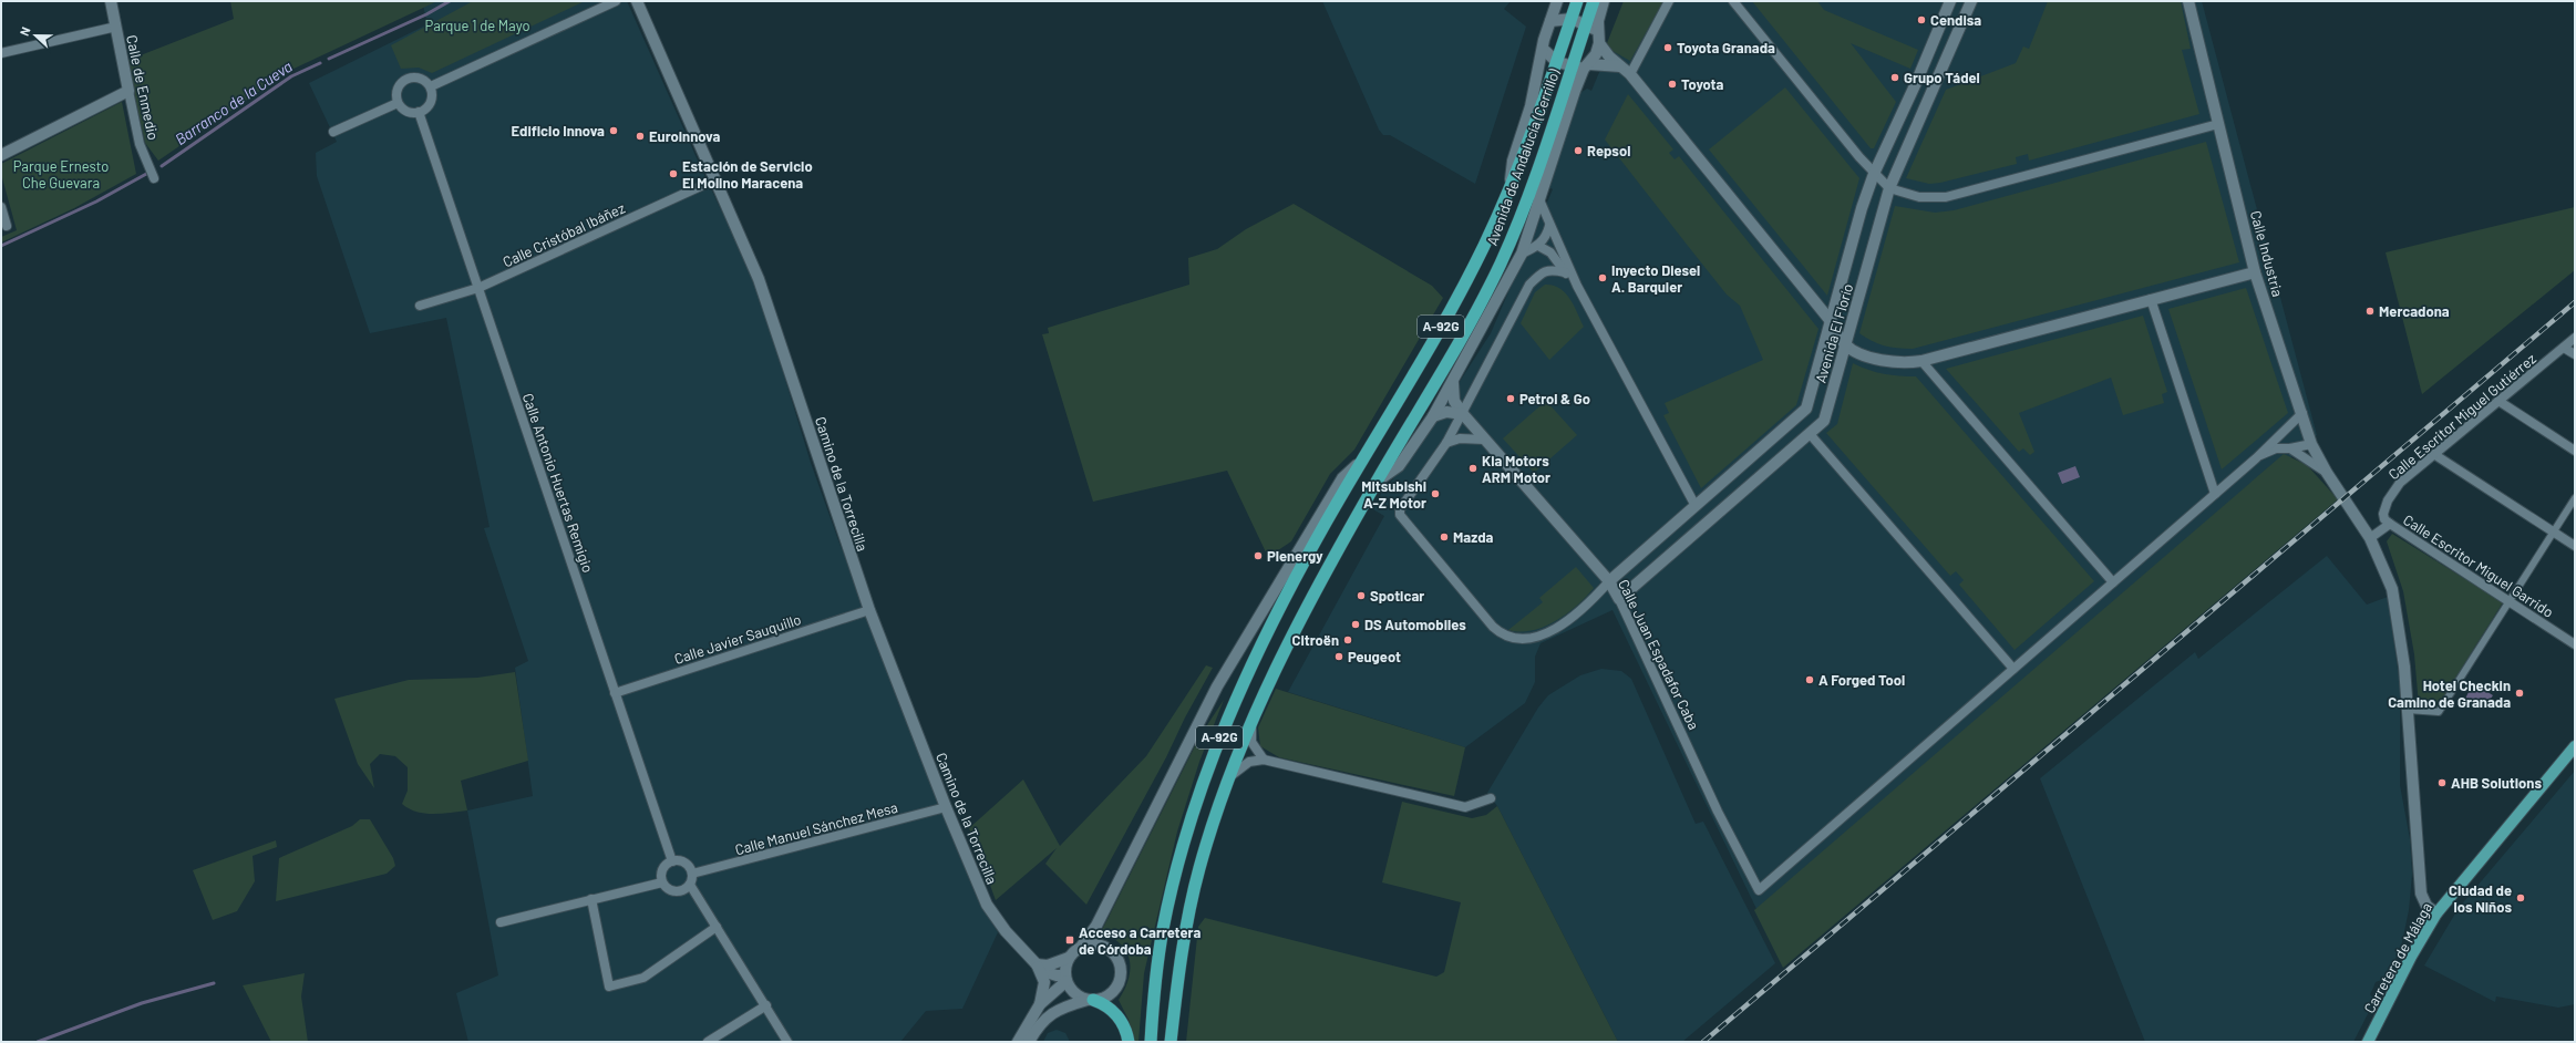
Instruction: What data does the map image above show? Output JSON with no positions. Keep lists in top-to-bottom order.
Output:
{
  "streets": {
    "highway": ["Avenida de Andalucía (Cerrillo)", "A-92G"],
    "main road": ["Carretera de Málaga"],
    "street": [
      "Calle de Enmedio",
      "Calle Cristóbal Ibáñez",
      "Calle Industria",
      "Avenida El Florío",
      "Calle Escritor Miguel Gutiérrez",
      "Calle Antonio Huertas Remigio",
      "Camino de la Torrecilla",
      "Calle Escritor Miguel Garrido",
      "Calle Javier Sauquillo",
      "Calle Juan Espadafor Caba",
      "Calle Manuel Sánchez Mesa"
    ]
  },
  "crossings": [
    ["Avenida de Andalucía (Cerrillo)", "A-92G"],
    ["Avenida de Andalucía (Cerrillo)", "Calle Juan Espadafor Caba"],
    ["Calle Cristóbal Ibáñez", "Calle Antonio Huertas Remigio"],
    ["Calle Cristóbal Ibáñez", "Camino de la Torrecilla"],
    ["Calle Industria", "Carretera de Málaga"],
    ["Avenida El Florío", "Calle Juan Espadafor Caba"],
    ["Calle Escritor Miguel Gutiérrez", "Calle Escritor Miguel Garrido"],
    ["Calle Antonio Huertas Remigio", "Calle Javier Sauquillo"],
    ["Calle Antonio Huertas Remigio", "Calle Manuel Sánchez Mesa"],
    ["Camino de la Torrecilla", "Calle Javier Sauquillo"],
    ["Camino de la Torrecilla", "Calle Manuel Sánchez Mesa"]
  ],
  "water": ["Barranco de la Cueva"],
  "parks": ["Parque 1 de Mayo", "Parque Ernesto Che Guevara"],
  "places": {
    "other": [
      "Cendisa",
      "Toyota Granada",
      "Grupo Tádel",
      "Toyota",
      "Edificio Innova",
      "Euroinnova",
      "Repsol",
      "Estación de Servicio El Molino Maracena",
      "Inyecto Diesel A. Barquier",
      "Mercadona",
      "Petrol & Go",
      "Kia Motors ARM Motor",
      "Mitsubishi A-Z Motor",
      "Mazda",
      "Plenergy",
      "Spoticar",
      "DS Automobiles",
      "Citroën",
      "Peugeot",
      "A Forged Tool",
      "Hotel Checkin Camino de Granada",
      "AHB Solutions",
      "Ciudad de los Niños"
    ],
    "transit": ["Acceso a Carretera de Córdoba"]
  },
  "north": "left"
}
